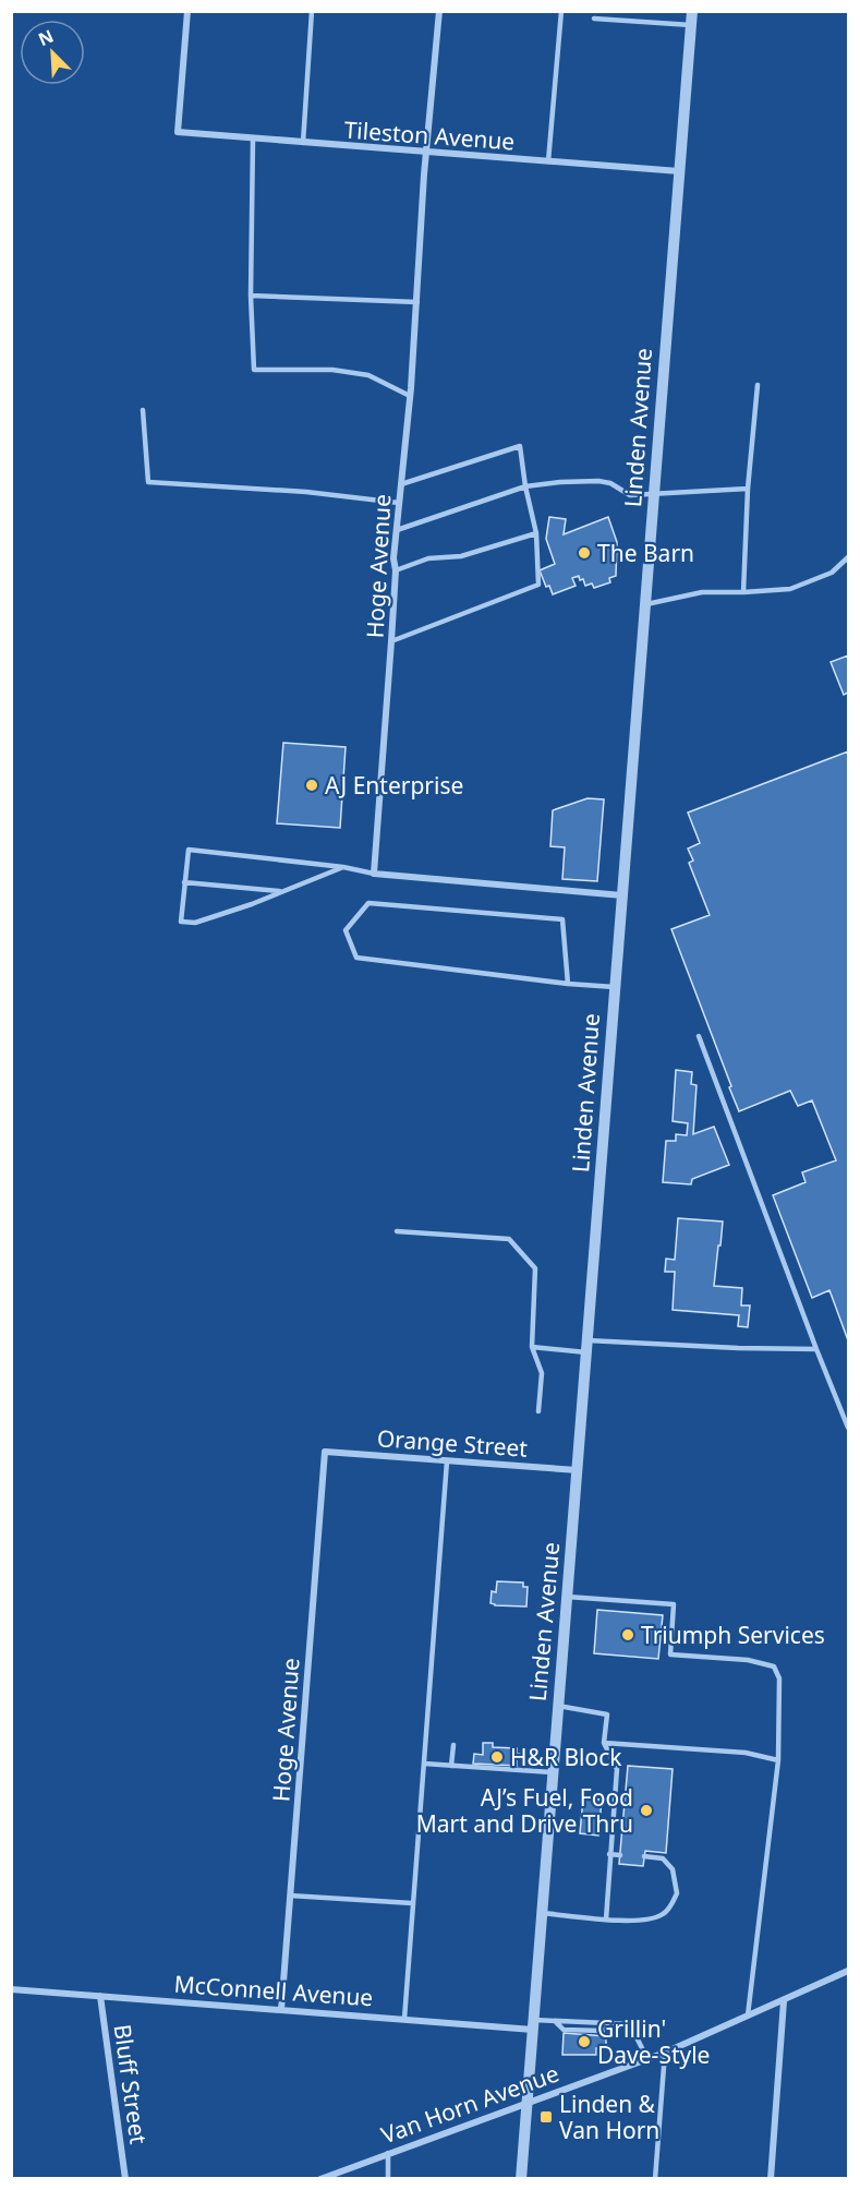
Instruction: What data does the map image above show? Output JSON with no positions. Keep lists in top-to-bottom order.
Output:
{
  "streets": {
    "street": [
      "Tileston Avenue",
      "Linden Avenue",
      "Hoge Avenue",
      "Orange Street",
      "McConnell Avenue",
      "Bluff Street",
      "Van Horn Avenue"
    ]
  },
  "crossings": [
    ["Tileston Avenue", "Linden Avenue"],
    ["Tileston Avenue", "Hoge Avenue"],
    ["Linden Avenue", "Orange Street"],
    ["Linden Avenue", "McConnell Avenue"],
    ["Linden Avenue", "Van Horn Avenue"],
    ["Hoge Avenue", "Orange Street"],
    ["Hoge Avenue", "McConnell Avenue"],
    ["McConnell Avenue", "Bluff Street"]
  ],
  "places": {
    "other": [
      "The Barn",
      "AJ Enterprise",
      "Triumph Services",
      "H&R Block",
      "AJ’s Fuel, Food Mart and Drive Thru",
      "Grillin' Dave-Style"
    ],
    "transit": ["Linden & Van Horn"]
  },
  "north": "top left"
}
